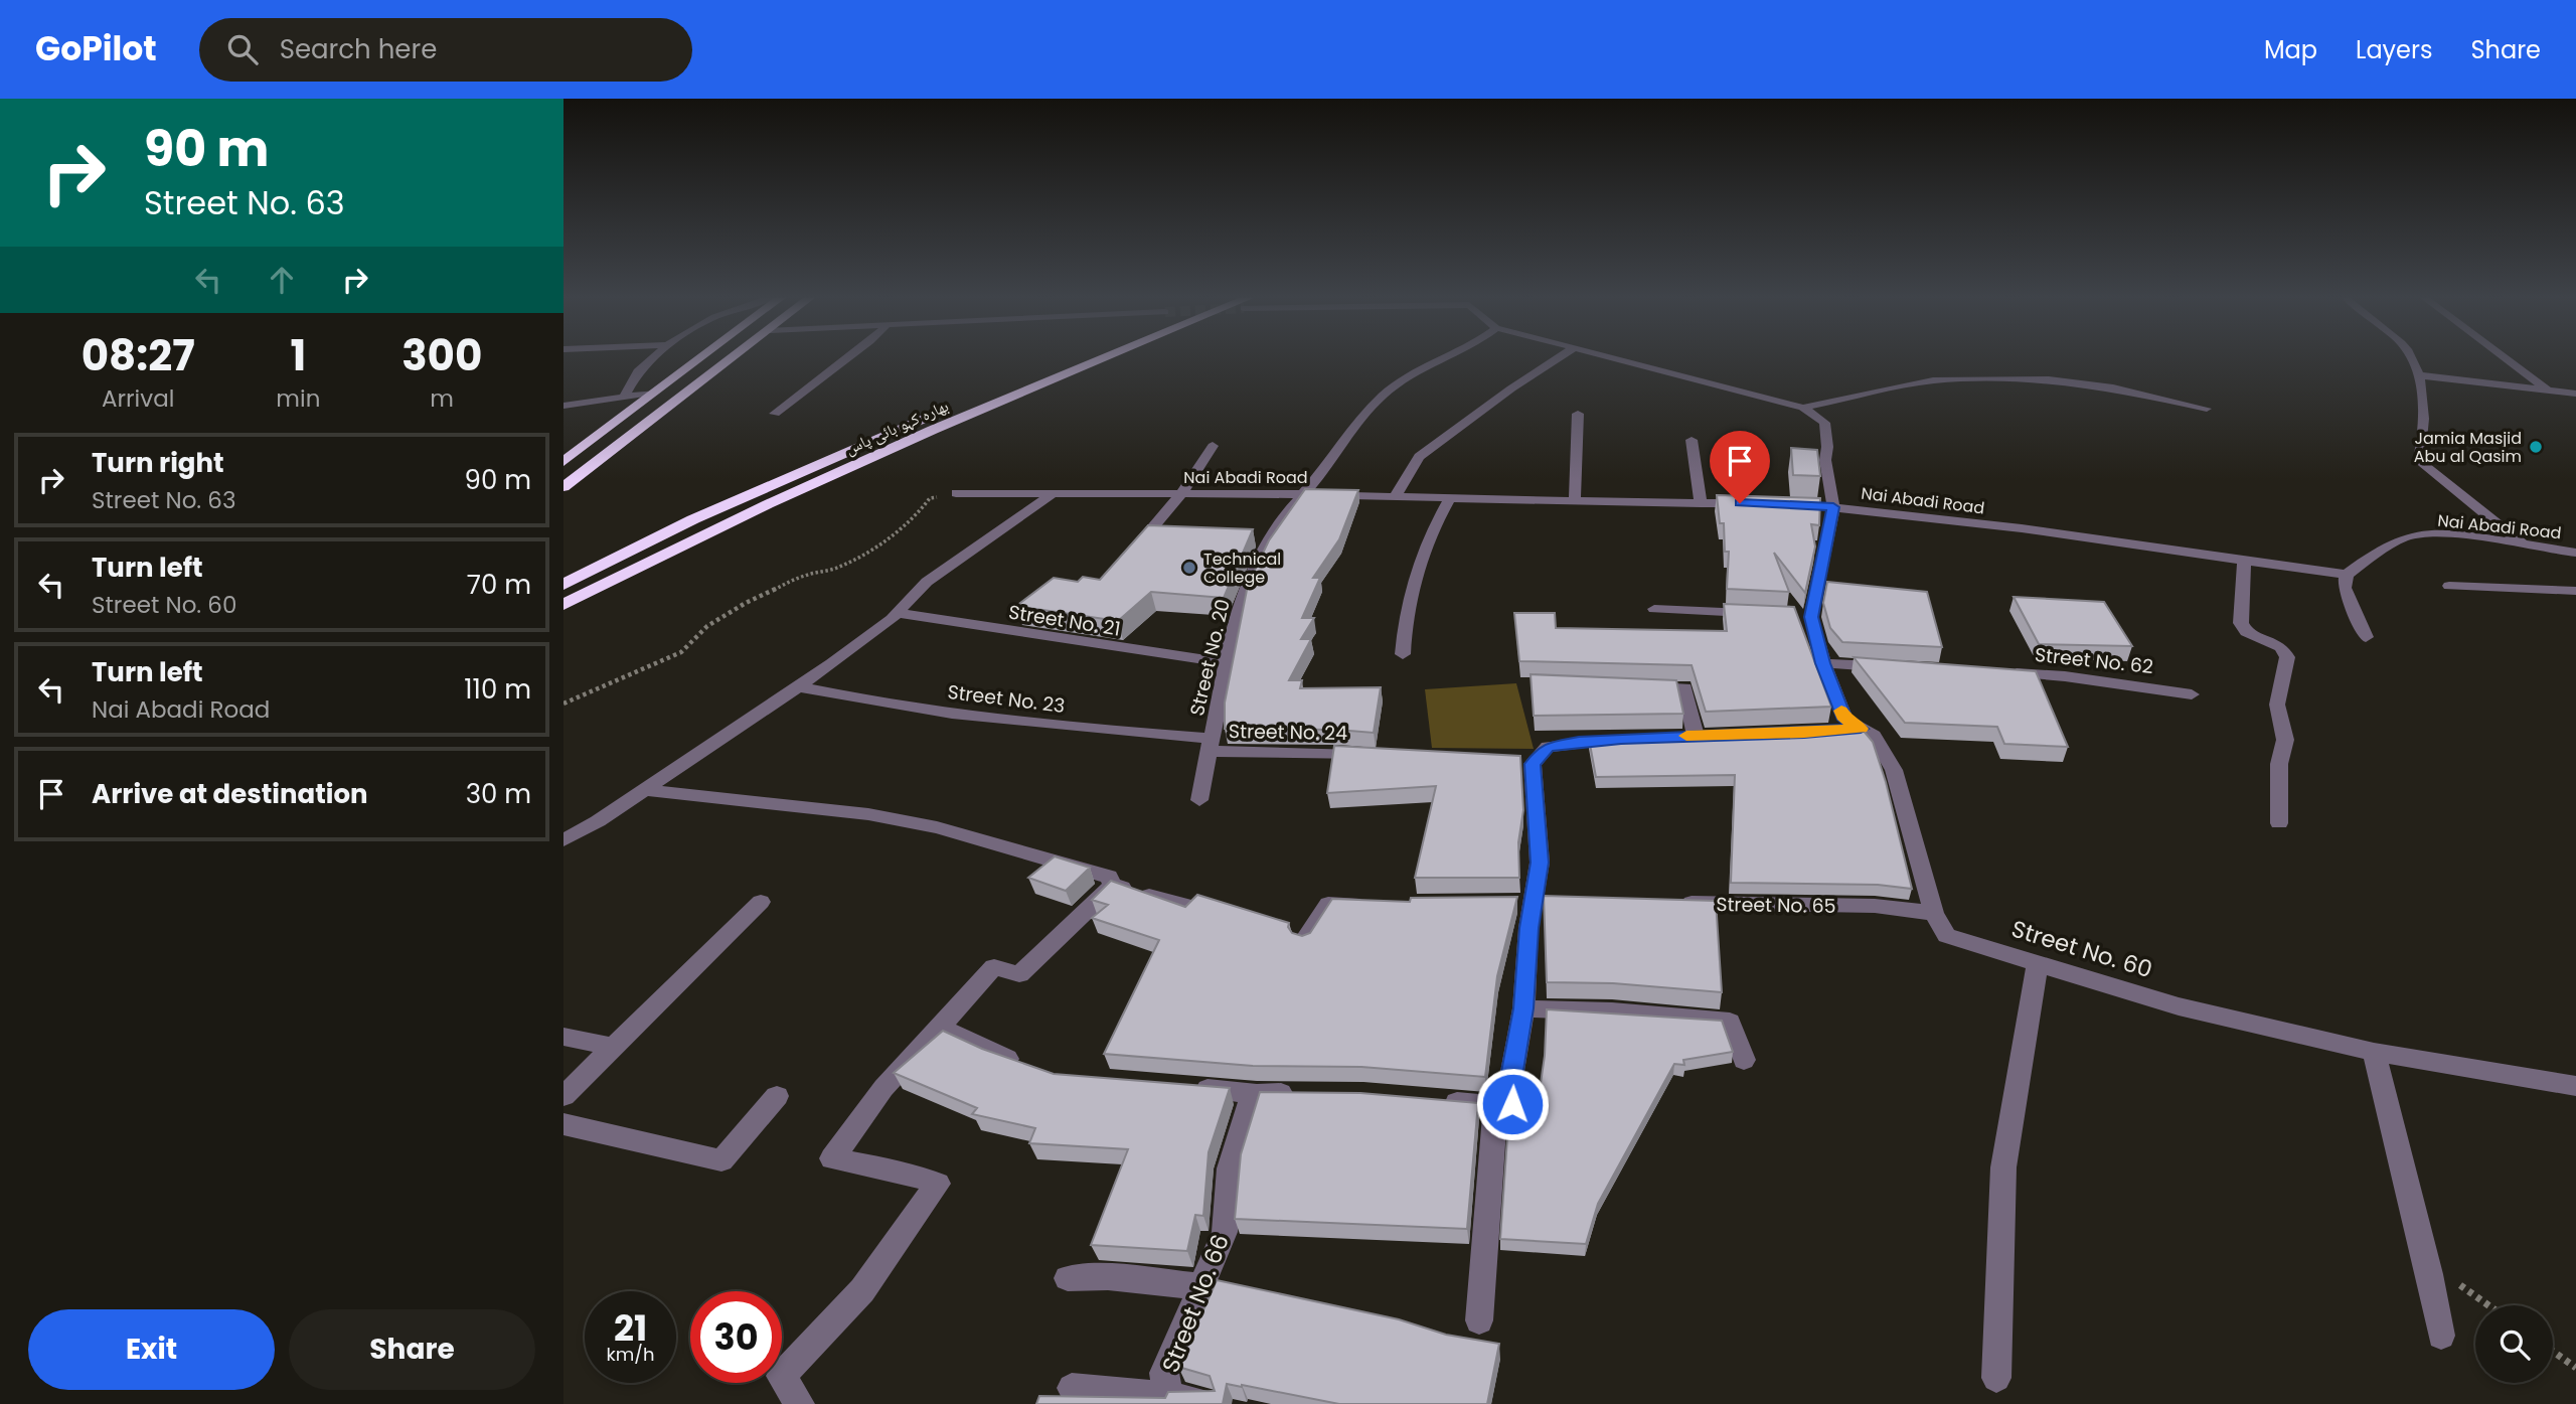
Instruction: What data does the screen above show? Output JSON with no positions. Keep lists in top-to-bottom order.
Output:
{
  "streets": {
    "highway": ["بھارہ کہو بائی پاس"],
    "street": [
      "Nai Abadi Road",
      "Street No. 21",
      "Street No. 20",
      "Street No. 62",
      "Street No. 23",
      "Street No. 24",
      "Street No. 65",
      "Street No. 60",
      "Street No. 66"
    ]
  },
  "crossings": [
    ["Nai Abadi Road", "Street No. 20"],
    ["Nai Abadi Road", "Street No. 60"],
    ["Street No. 21", "Street No. 20"],
    ["Street No. 20", "Street No. 23"],
    ["Street No. 20", "Street No. 24"],
    ["Street No. 23", "Street No. 24"],
    ["Street No. 65", "Street No. 60"]
  ],
  "places": ["Jamia Masjid Abu al Qasim", "Technical College"],
  "page": {
    "header": "GoPilot",
    "search": "Search here",
    "nav": ["Map", "Layers", "Share"],
    "turn": ["90 m", "Street No. 63"],
    "eta": [
      "08:27",
      "Arrival",
      "1",
      "min",
      "300",
      "m"
    ],
    "list": [
      {
        "name": "Turn right",
        "note": "Street No. 63",
        "value": "90 m"
      },
      {
        "name": "Turn left",
        "note": "Street No. 60",
        "value": "70 m"
      },
      {
        "name": "Turn left",
        "note": "Nai Abadi Road",
        "value": "110 m"
      },
      {
        "name": "Arrive at destination",
        "value": "30 m"
      }
    ],
    "speed": "21 km/h",
    "limit": "30",
    "buttons": ["Exit", "Share"]
  }
}
